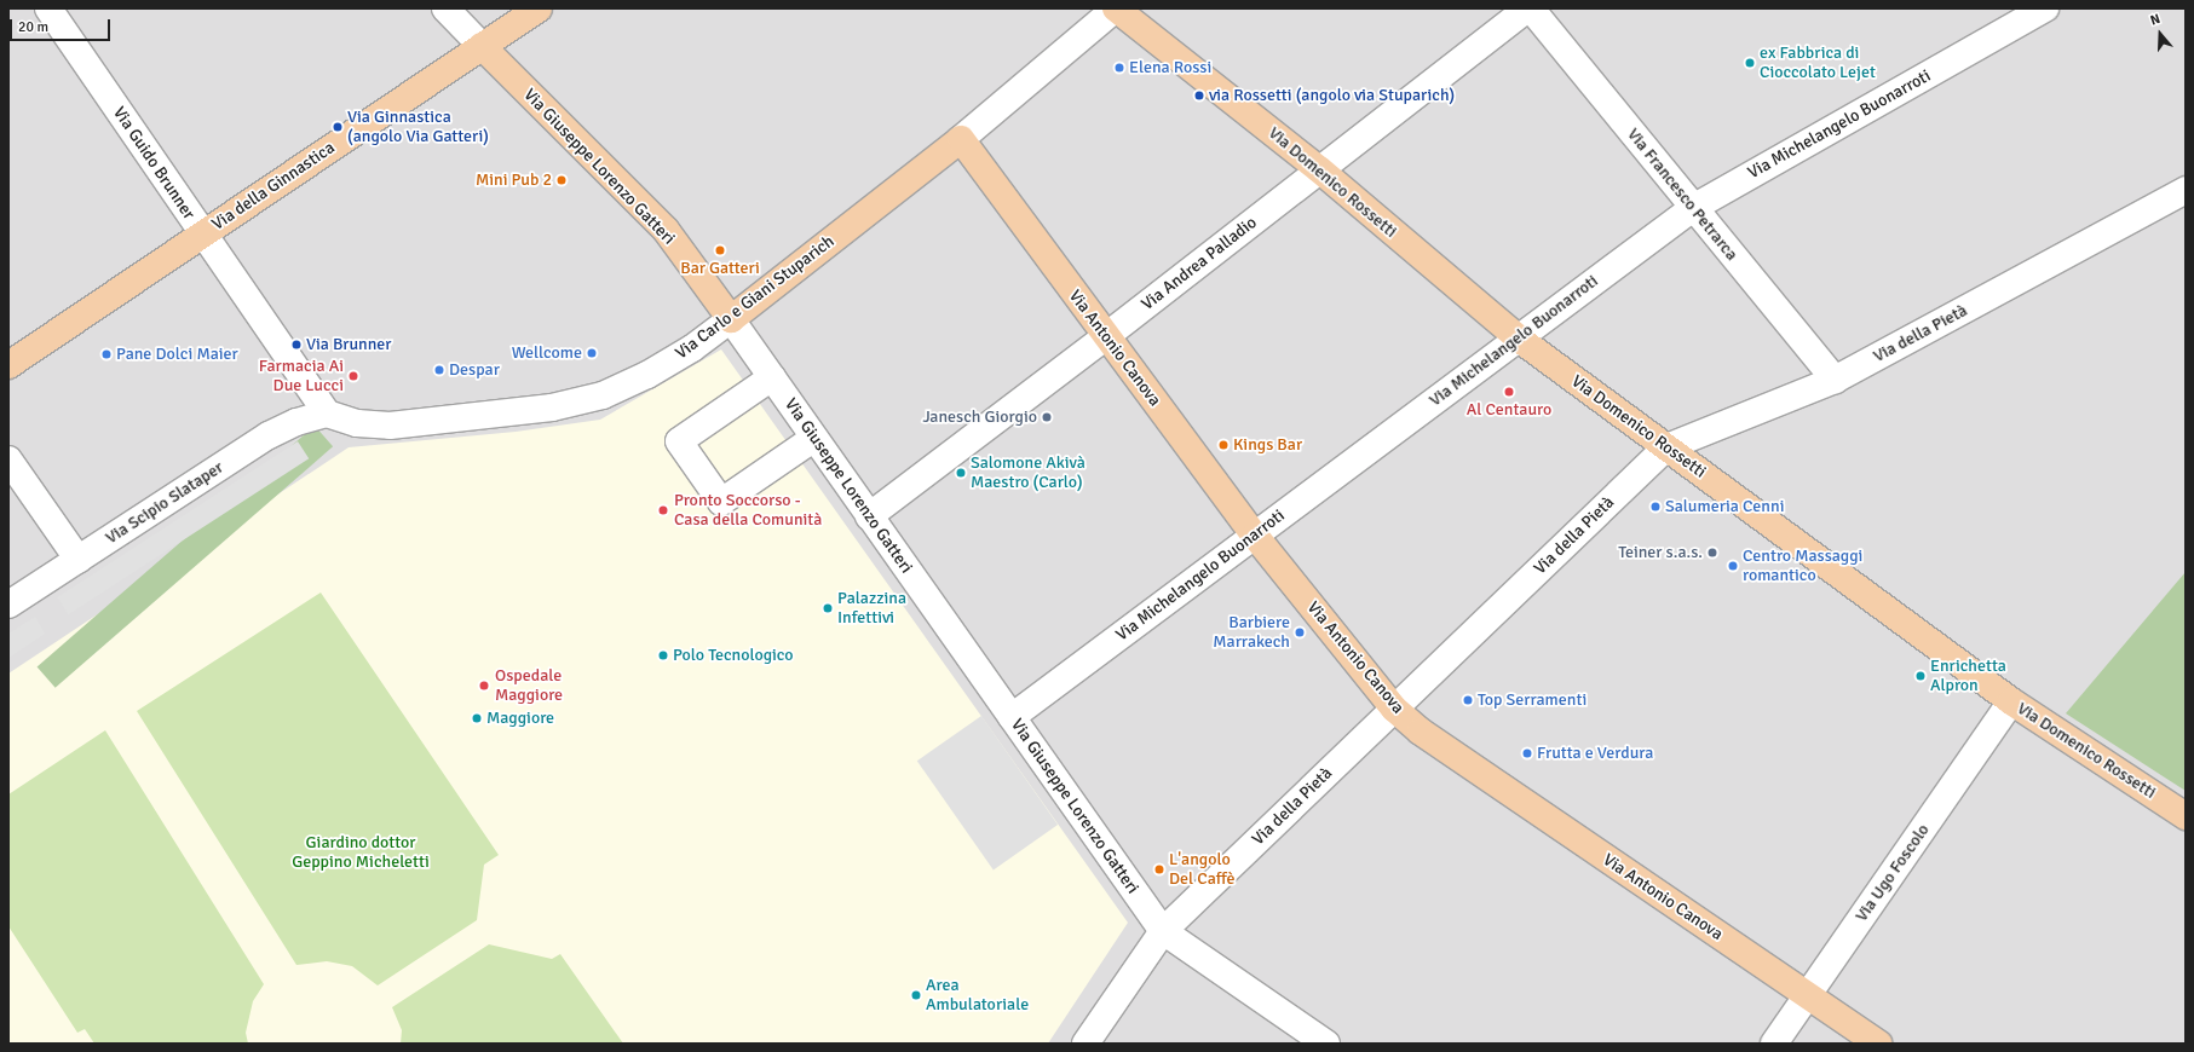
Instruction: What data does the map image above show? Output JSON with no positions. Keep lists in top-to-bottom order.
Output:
{
  "streets": {
    "main road": [
      "Via Giuseppe Lorenzo Gatteri",
      "Via Domenico Rossetti",
      "Via della Ginnastica",
      "Via Carlo e Giani Stuparich",
      "Via Antonio Canova"
    ],
    "street": [
      "Via Michelangelo Buonarroti",
      "Via Guido Brunner",
      "Via Francesco Petrarca",
      "Via Andrea Palladio",
      "Via della Pietà",
      "Via Scipio Slataper",
      "Via Ugo Foscolo"
    ]
  },
  "crossings": [
    ["Via Michelangelo Buonarroti", "Via Giuseppe Lorenzo Gatteri"],
    ["Via Michelangelo Buonarroti", "Via Domenico Rossetti"],
    ["Via Michelangelo Buonarroti", "Via Francesco Petrarca"],
    ["Via Michelangelo Buonarroti", "Via Antonio Canova"],
    ["Via Guido Brunner", "Via della Ginnastica"],
    ["Via Guido Brunner", "Via Carlo e Giani Stuparich"],
    ["Via Guido Brunner", "Via Scipio Slataper"],
    ["Via Giuseppe Lorenzo Gatteri", "Via della Ginnastica"],
    ["Via Giuseppe Lorenzo Gatteri", "Via Andrea Palladio"],
    ["Via Giuseppe Lorenzo Gatteri", "Via Carlo e Giani Stuparich"],
    ["Via Giuseppe Lorenzo Gatteri", "Via della Pietà"],
    ["Via Domenico Rossetti", "Via Andrea Palladio"],
    ["Via Domenico Rossetti", "Via Carlo e Giani Stuparich"],
    ["Via Domenico Rossetti", "Via della Pietà"],
    ["Via Domenico Rossetti", "Via Ugo Foscolo"],
    ["Via Francesco Petrarca", "Via Andrea Palladio"],
    ["Via Francesco Petrarca", "Via della Pietà"],
    ["Via Andrea Palladio", "Via Antonio Canova"],
    ["Via Carlo e Giani Stuparich", "Via Antonio Canova"],
    ["Via Carlo e Giani Stuparich", "Via Scipio Slataper"],
    ["Via della Pietà", "Via Antonio Canova"],
    ["Via Antonio Canova", "Via Ugo Foscolo"]
  ],
  "parks": ["Giardino dottor Geppino Micheletti"],
  "places": [
    "ex Fabbrica di Cioccolato Lejet",
    "Elena Rossi",
    "via Rossetti (angolo via Stuparich)",
    "Via Ginnastica (angolo Via Gatteri)",
    "Mini Pub 2",
    "Bar Gatteri",
    "Via Brunner",
    "Wellcome",
    "Pane Dolci Maier",
    "Despar",
    "Farmacia Ai Due Lucci",
    "Al Centauro",
    "Janesch Giorgio",
    "Kings Bar",
    "Salomone Akivà Maestro (Carlo)",
    "Salumeria Cenni",
    "Pronto Soccorso - Casa della Comunità",
    "Teiner s.a.s.",
    "Centro Massaggi romantico",
    "Palazzina Infettivi",
    "Barbiere Marrakech",
    "Polo Tecnologico",
    "Enrichetta Alpron",
    "Ospedale Maggiore",
    "Top Serramenti",
    "Maggiore",
    "Frutta e Verdura",
    "L'angolo Del Caffè",
    "Area Ambulatoriale"
  ],
  "scale_bar": "20 m",
  "north": "top"
}
